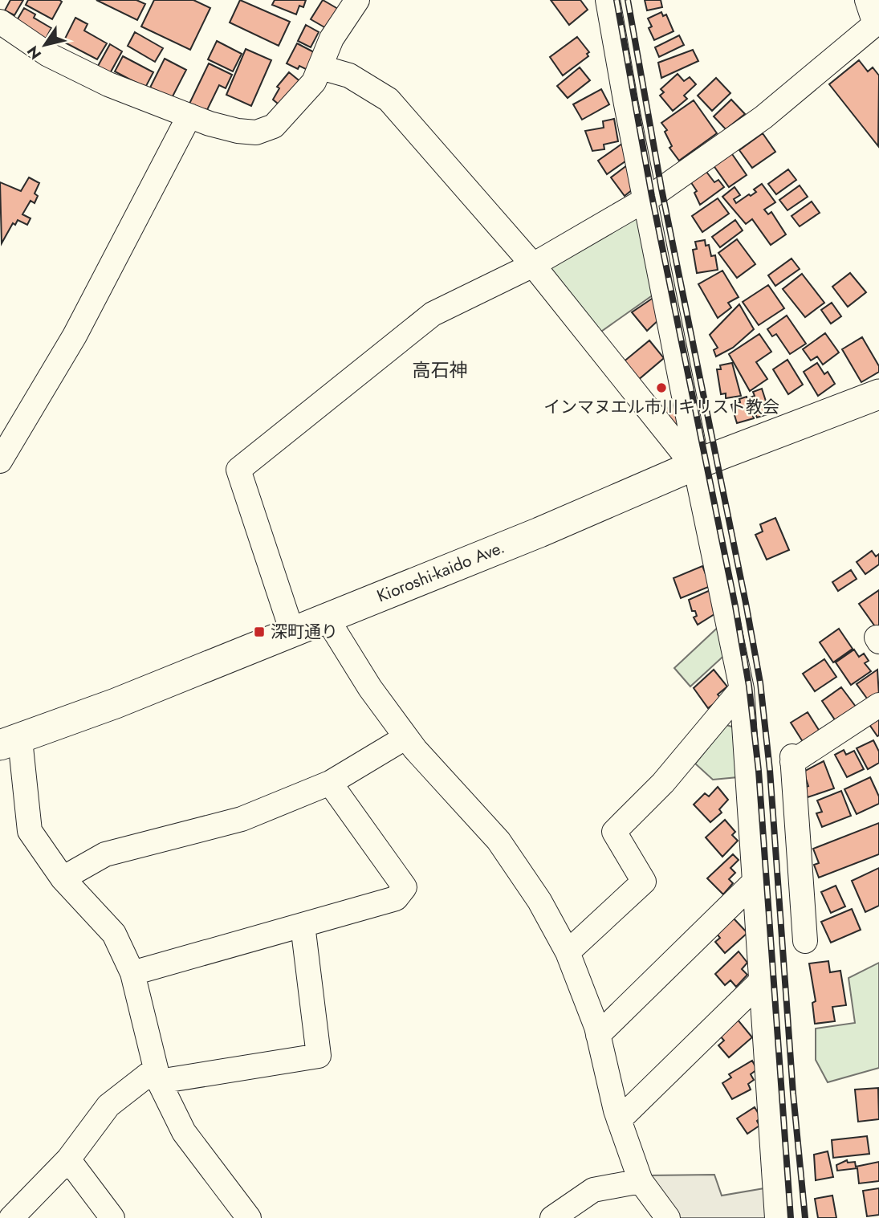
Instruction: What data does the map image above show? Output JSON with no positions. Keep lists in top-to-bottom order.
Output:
{
  "streets": {
    "main road": ["Kioroshi-kaido Ave."]
  },
  "districts": ["高石神"],
  "places": {
    "other": ["インマヌエル市川キリスト教会"],
    "transit": ["深町通り"]
  },
  "north": "bottom left"
}
